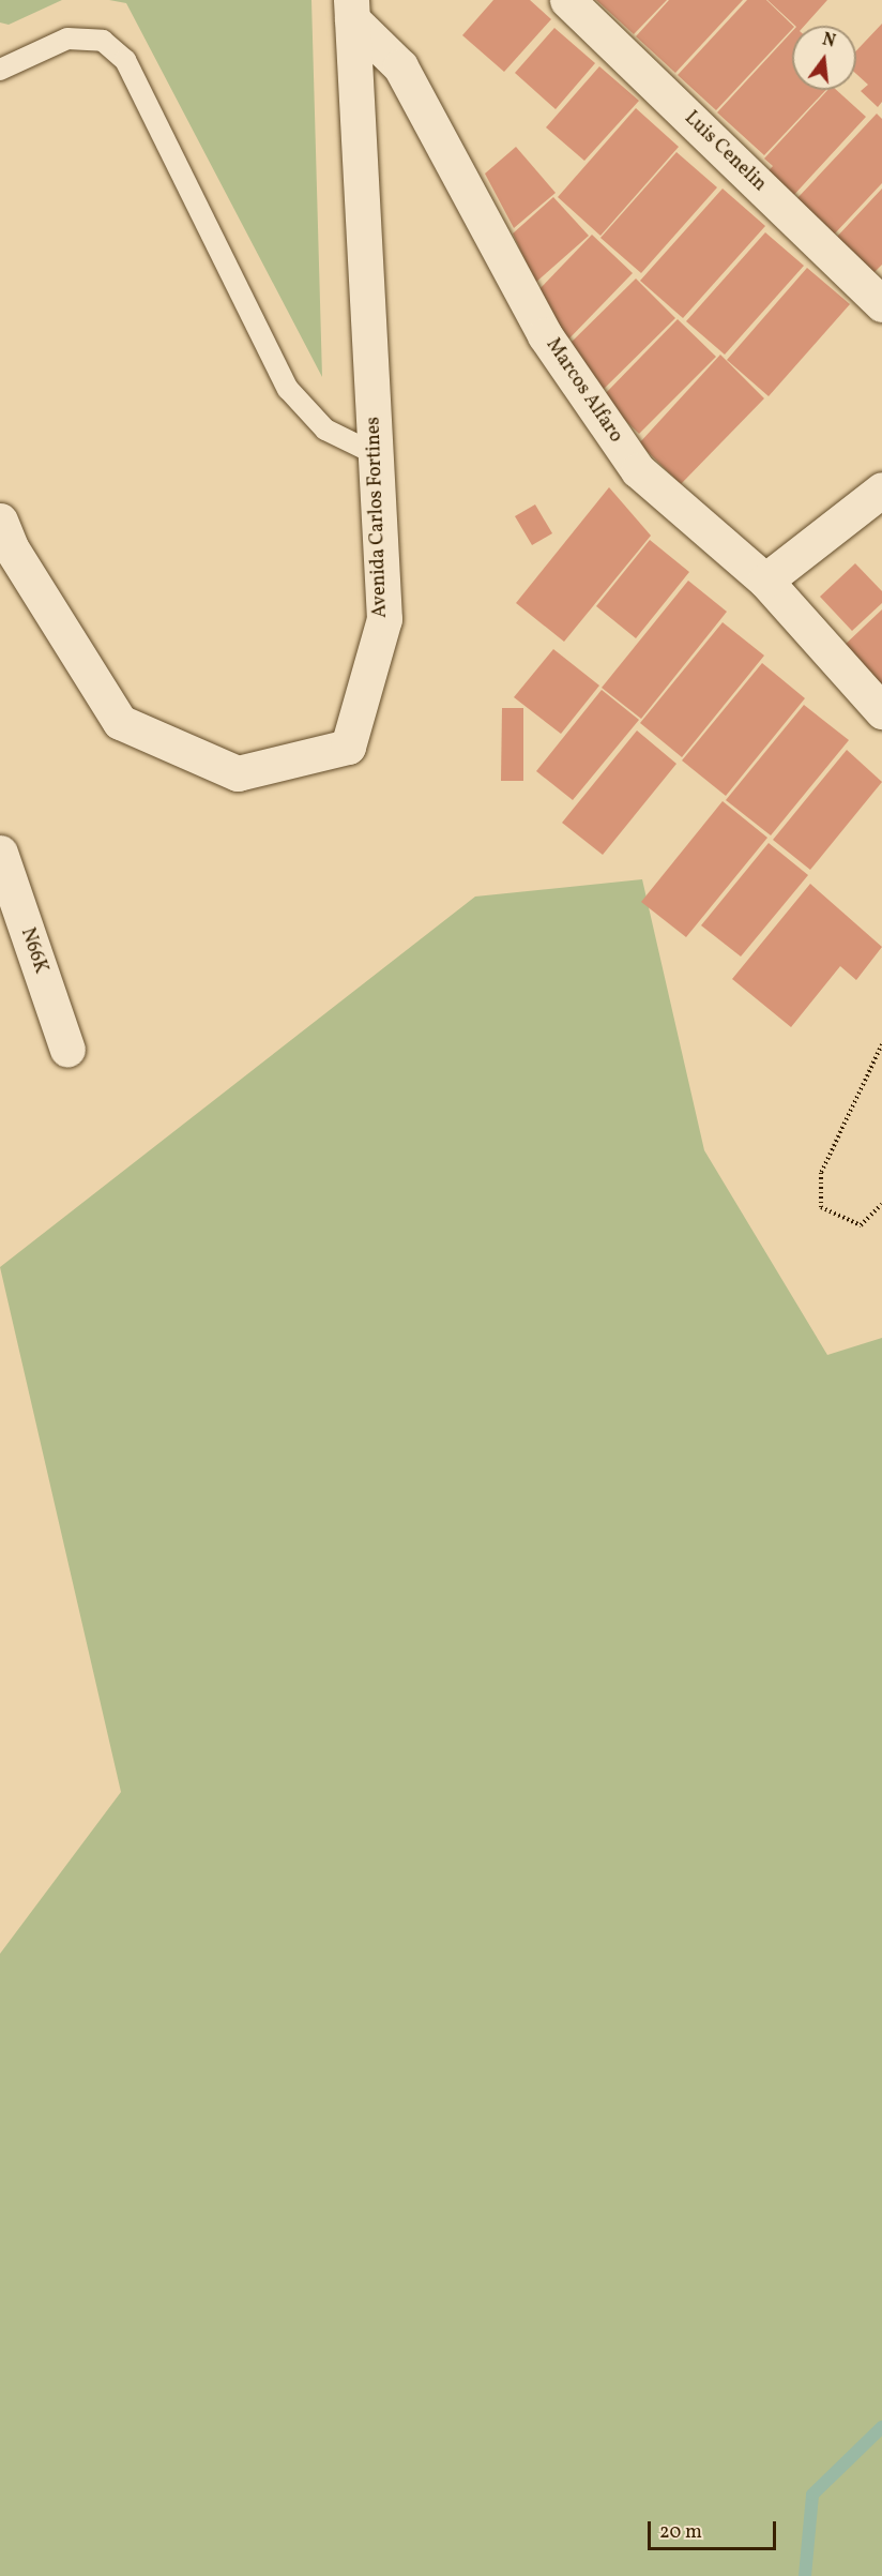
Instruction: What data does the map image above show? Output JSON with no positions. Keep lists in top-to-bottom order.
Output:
{
  "streets": {
    "street": [
      "Luis Cenelin",
      "Marcos Alfaro",
      "Avenida Carlos Fortines",
      "N66K"
    ]
  },
  "crossings": [
    ["Marcos Alfaro", "Avenida Carlos Fortines"]
  ],
  "scale_bar": "20 m",
  "north": "top"
}
